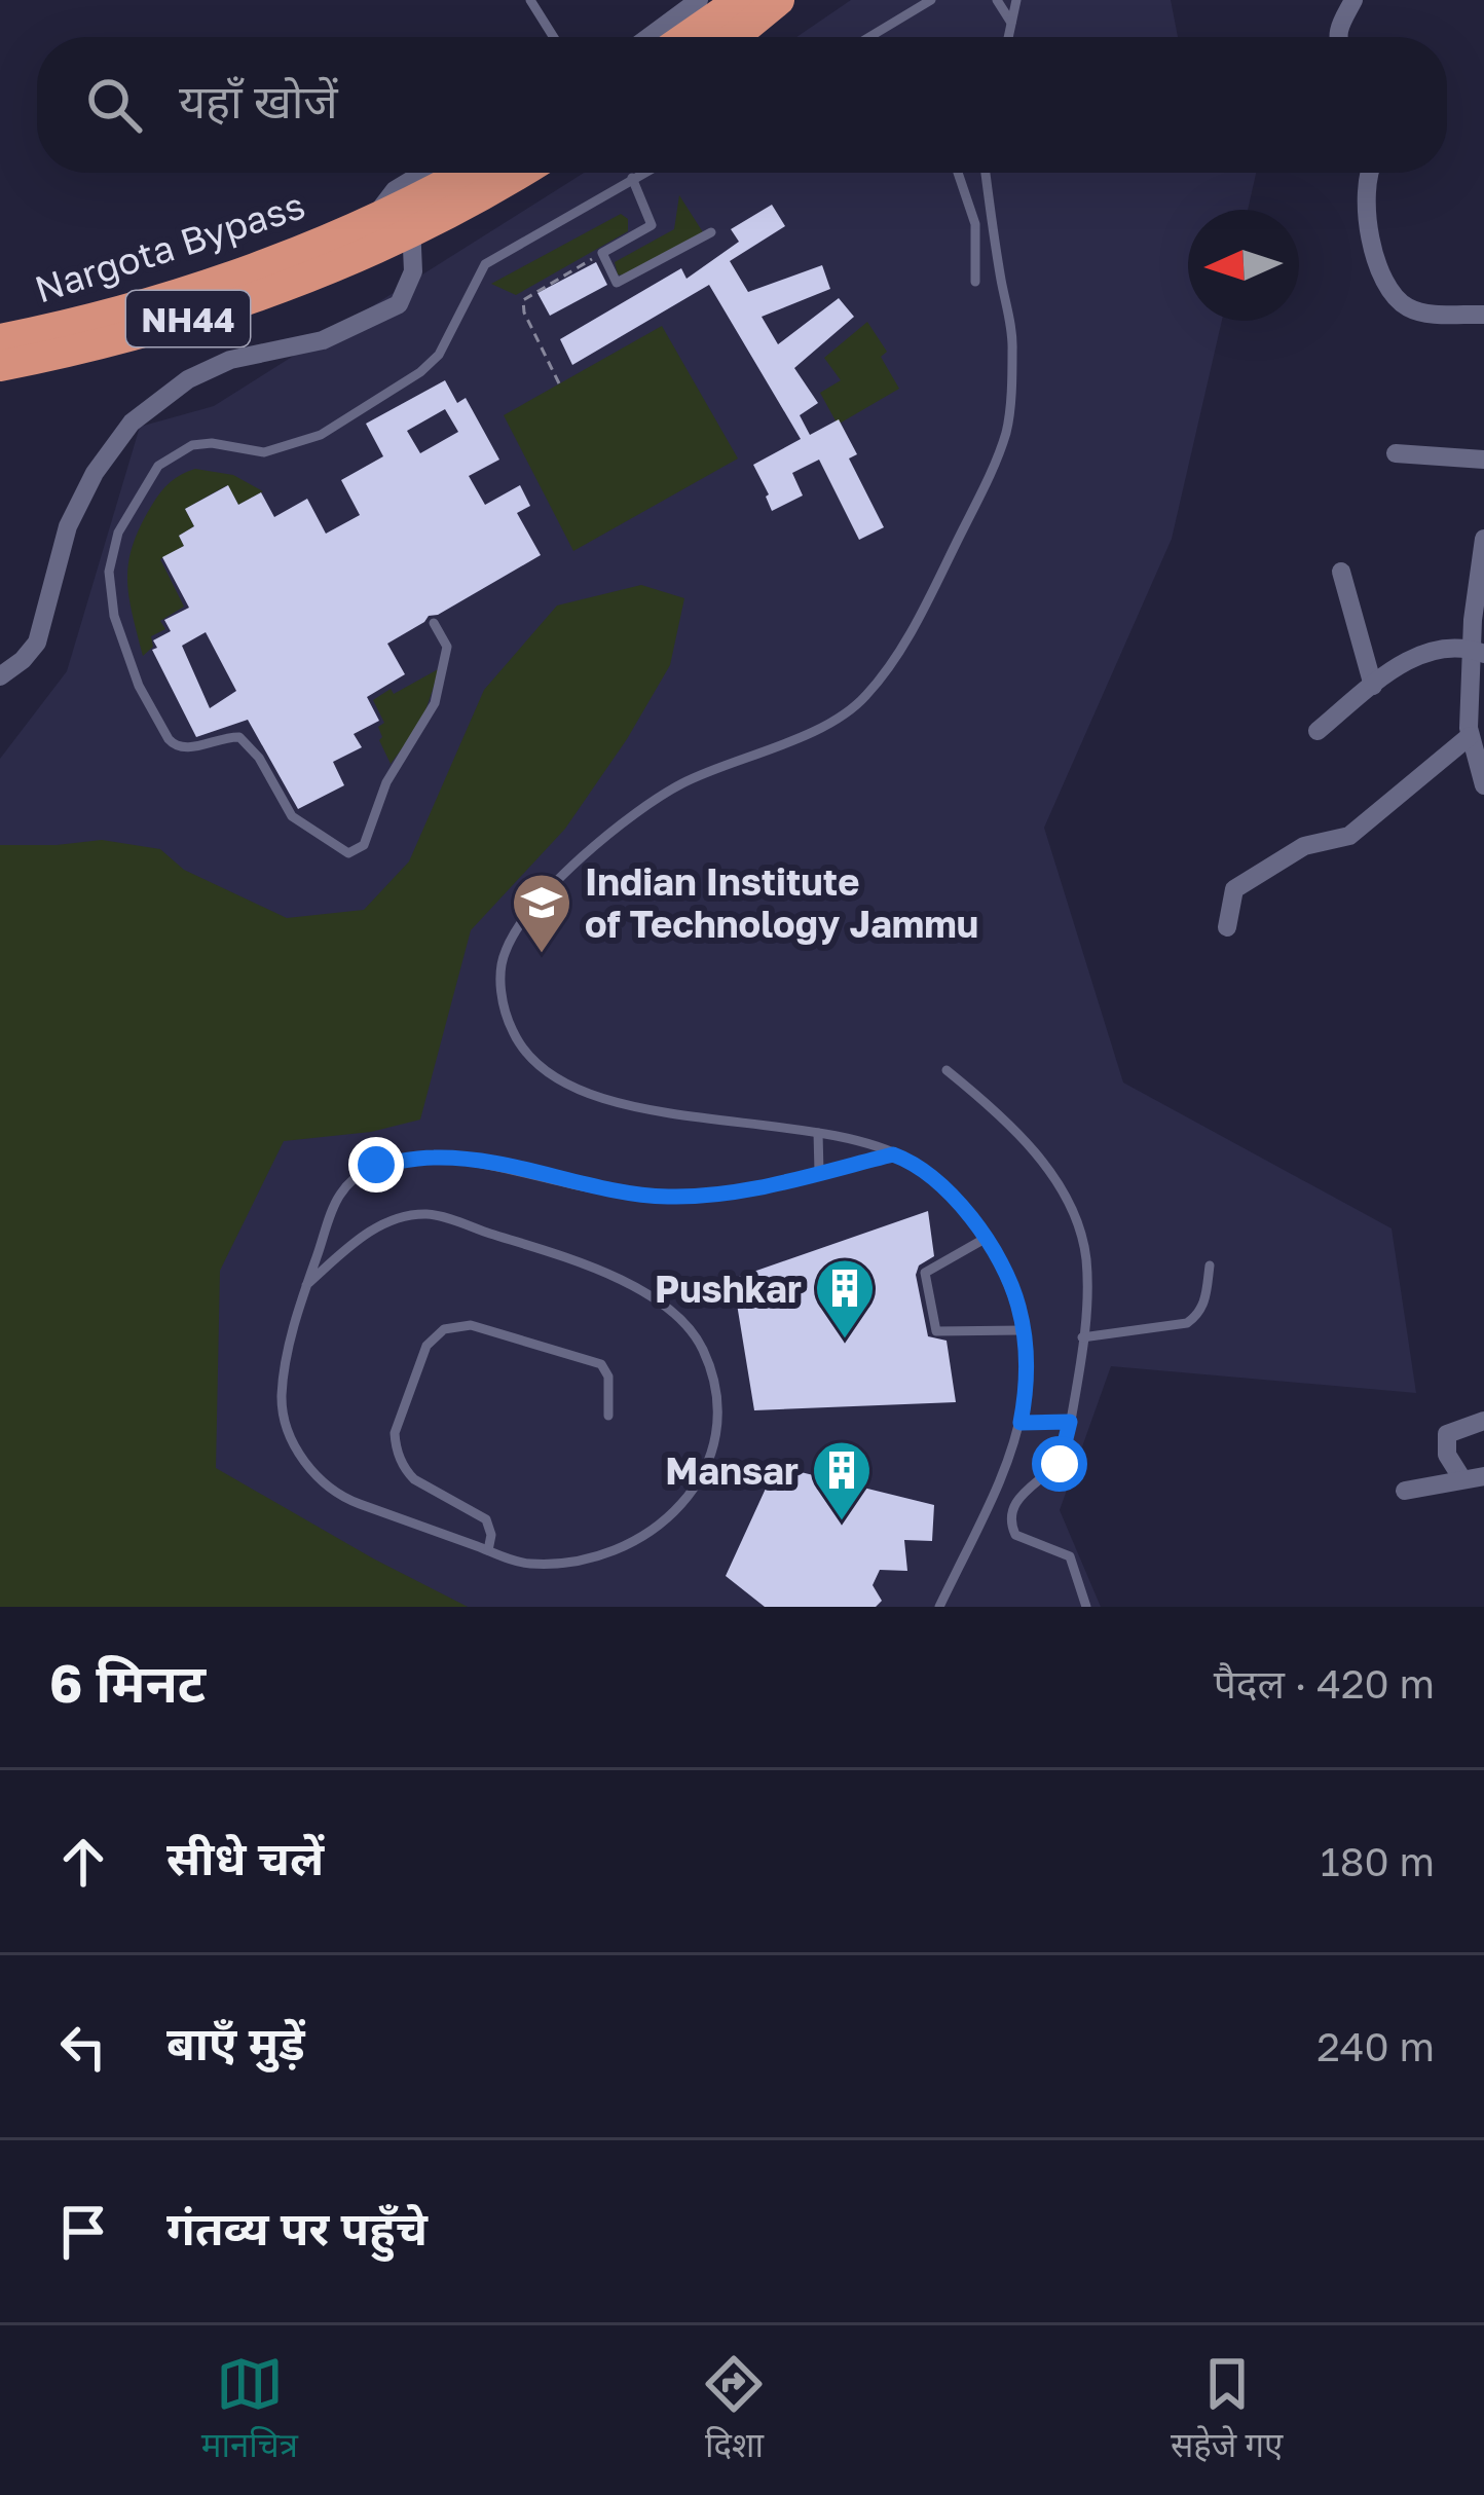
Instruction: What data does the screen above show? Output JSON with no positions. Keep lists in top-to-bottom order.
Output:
{
  "streets": {
    "highway": ["Nargota Bypass", "NH44"]
  },
  "places": {
    "school or university": ["Indian Institute of Technology Jammu"],
    "building": ["Pushkar", "Mansar"]
  },
  "north": "left",
  "page": {
    "search": "यहाँ खोजें",
    "heading": ["6 मिनट", "पैदल · 420 m"],
    "list": [
      ["सीधे चलें", "180 m"],
      ["बाएँ मुड़ें", "240 m"],
      "गंतव्य पर पहुँचे"
    ],
    "nav": ["मानचित्र", "दिशा", "सहेजे गए"]
  }
}
